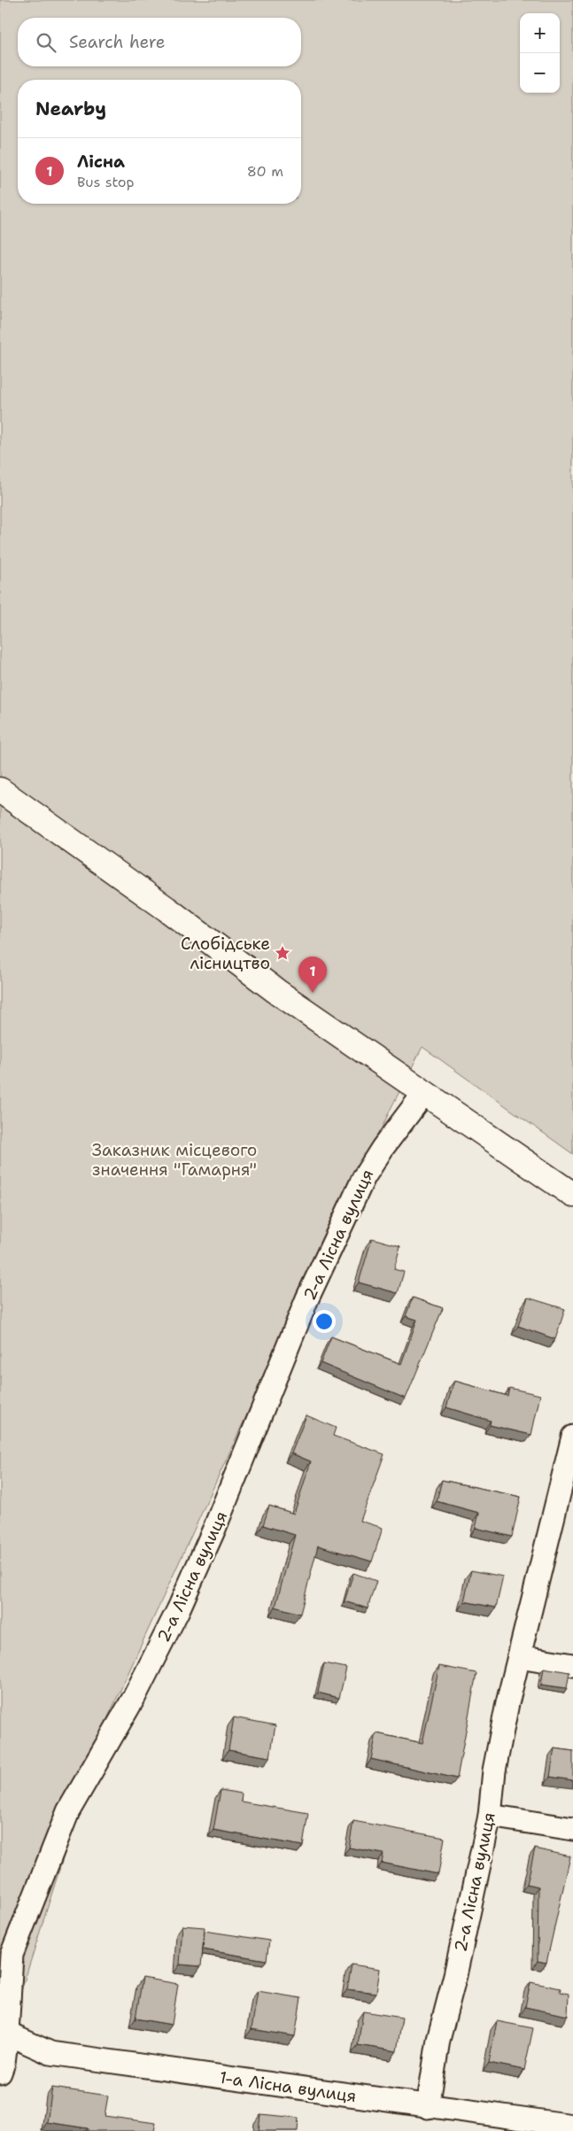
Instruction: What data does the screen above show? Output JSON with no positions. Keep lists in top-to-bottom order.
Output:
{
  "streets": {
    "street": ["2-а Лісна вулиця", "1-а Лісна вулиця"]
  },
  "crossings": [
    ["2-а Лісна вулиця", "1-а Лісна вулиця"]
  ],
  "parks": ["Заказник місцевого значення \"Гамарня\""],
  "places": {
    "place": ["Слобідське лісництво"]
  },
  "page": {
    "map_buttons": ["+", "−"],
    "search": "Search here",
    "heading": "Nearby",
    "list": [
      {
        "mark": "1",
        "name": "Лісна",
        "note": "Bus stop",
        "value": "80 m"
      }
    ],
    "pins": "1"
  }
}
